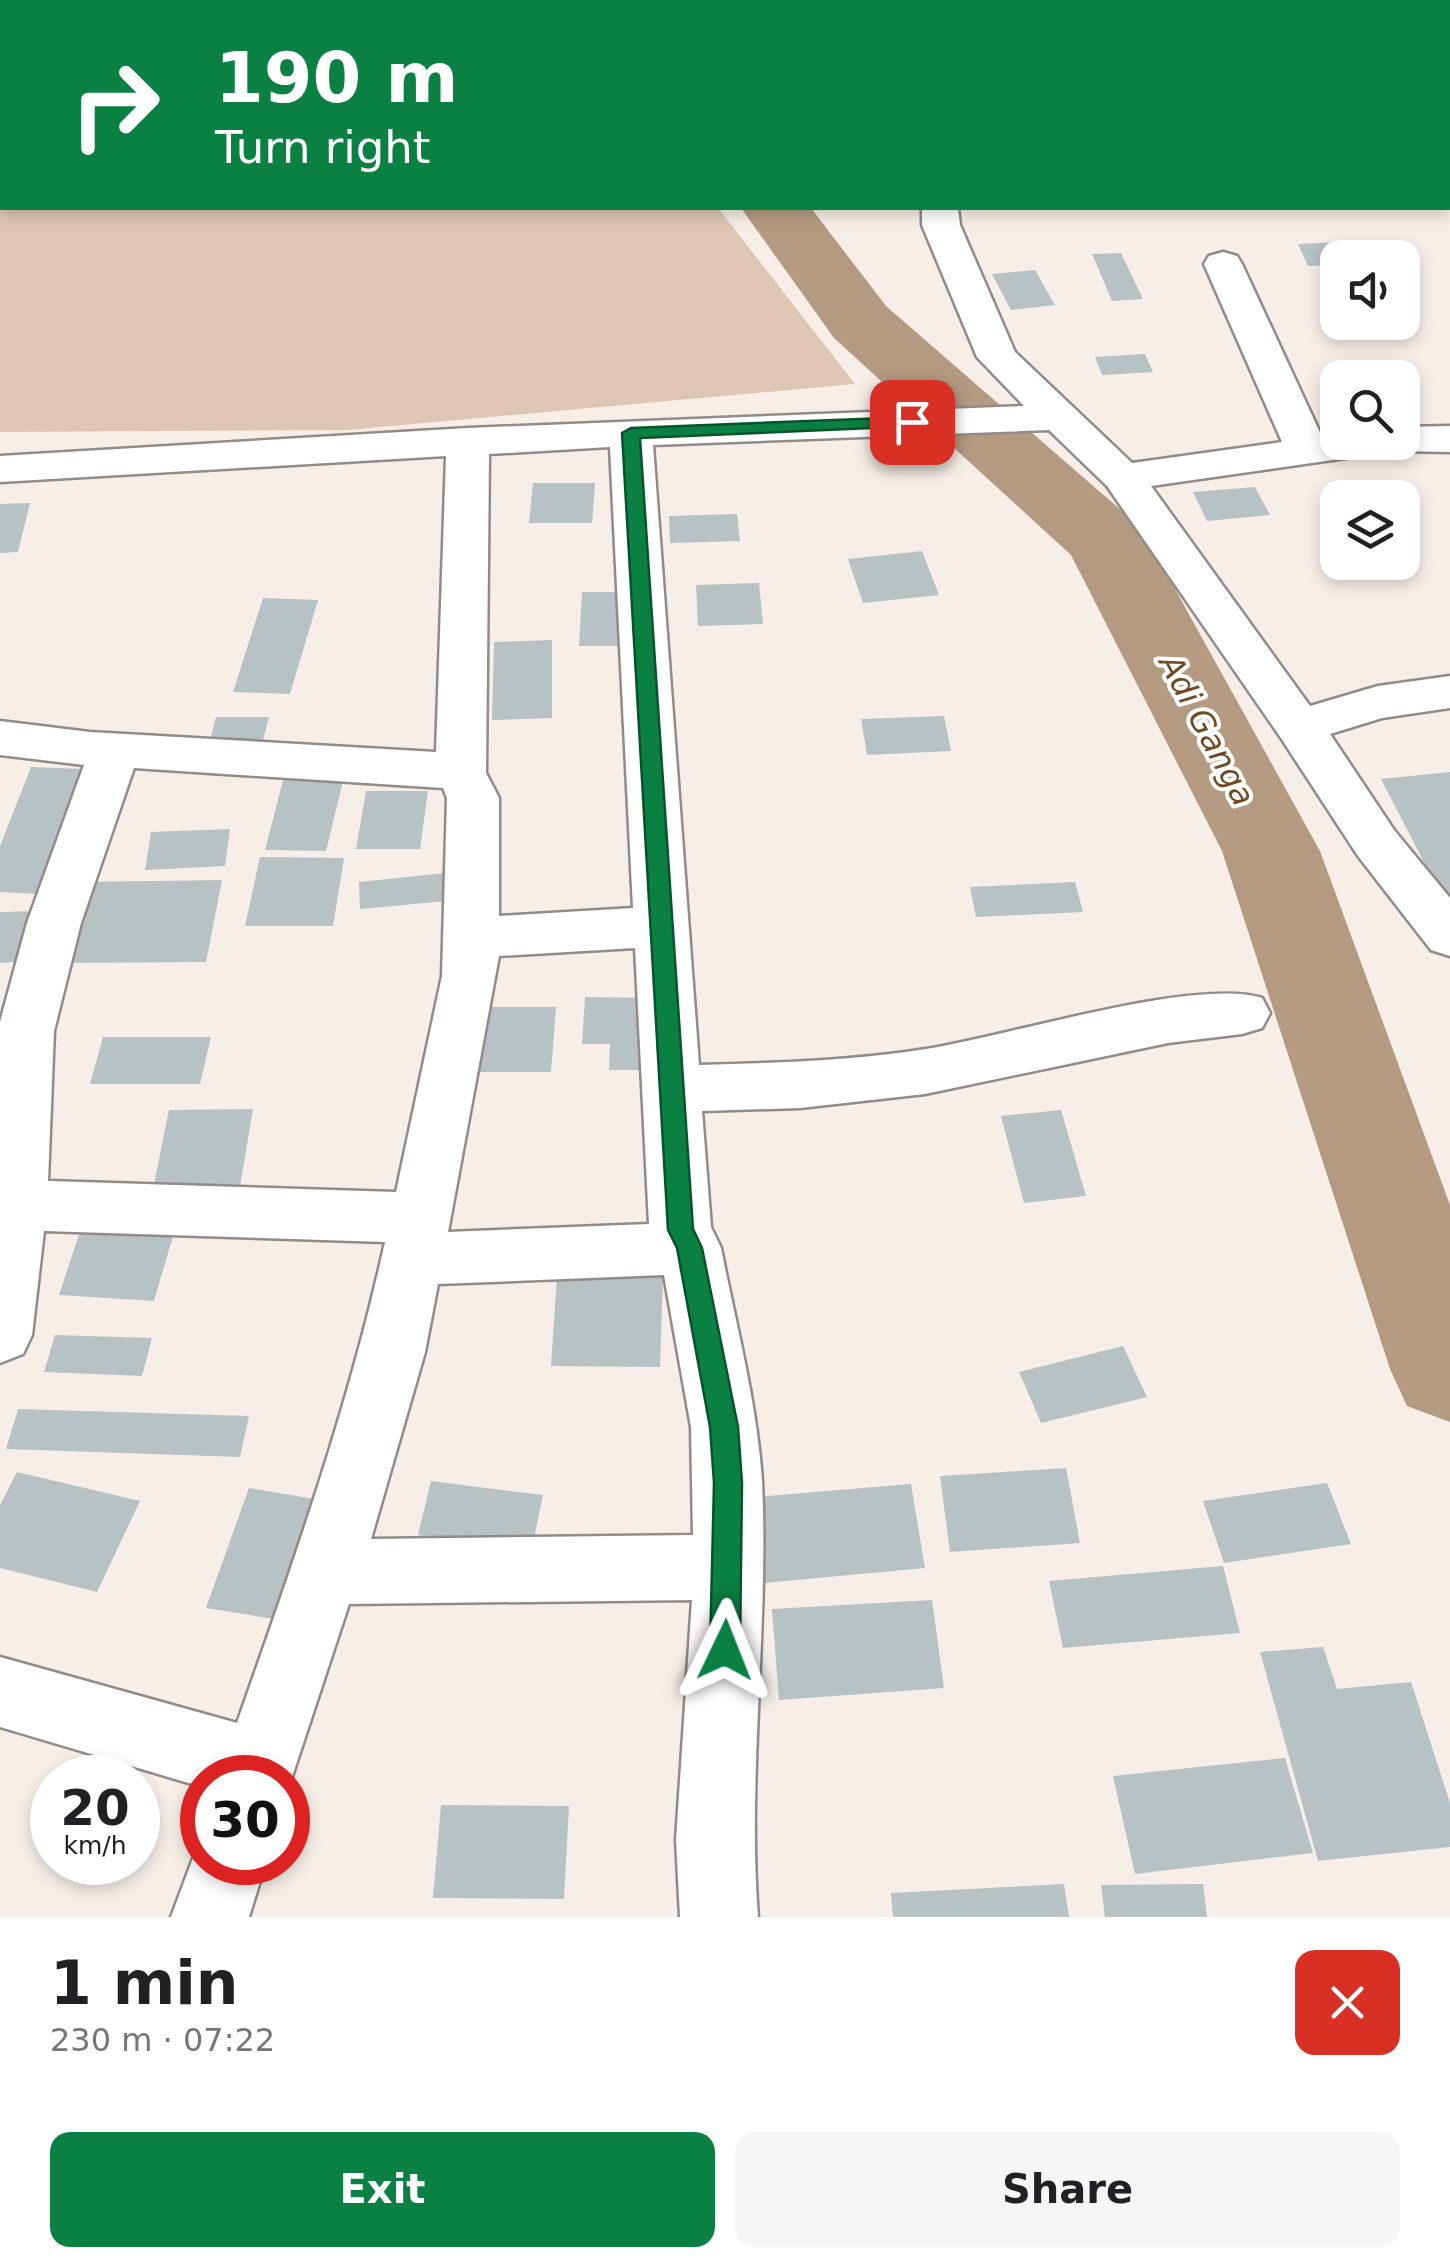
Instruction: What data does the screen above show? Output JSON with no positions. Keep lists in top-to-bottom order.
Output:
{
  "water": ["Adi Ganga"],
  "page": {
    "turn": ["190 m", "Turn right"],
    "speed": "20 km/h",
    "limit": "30",
    "heading": ["1 min", "230 m · 07:22"],
    "buttons": ["Exit", "Share"]
  }
}
